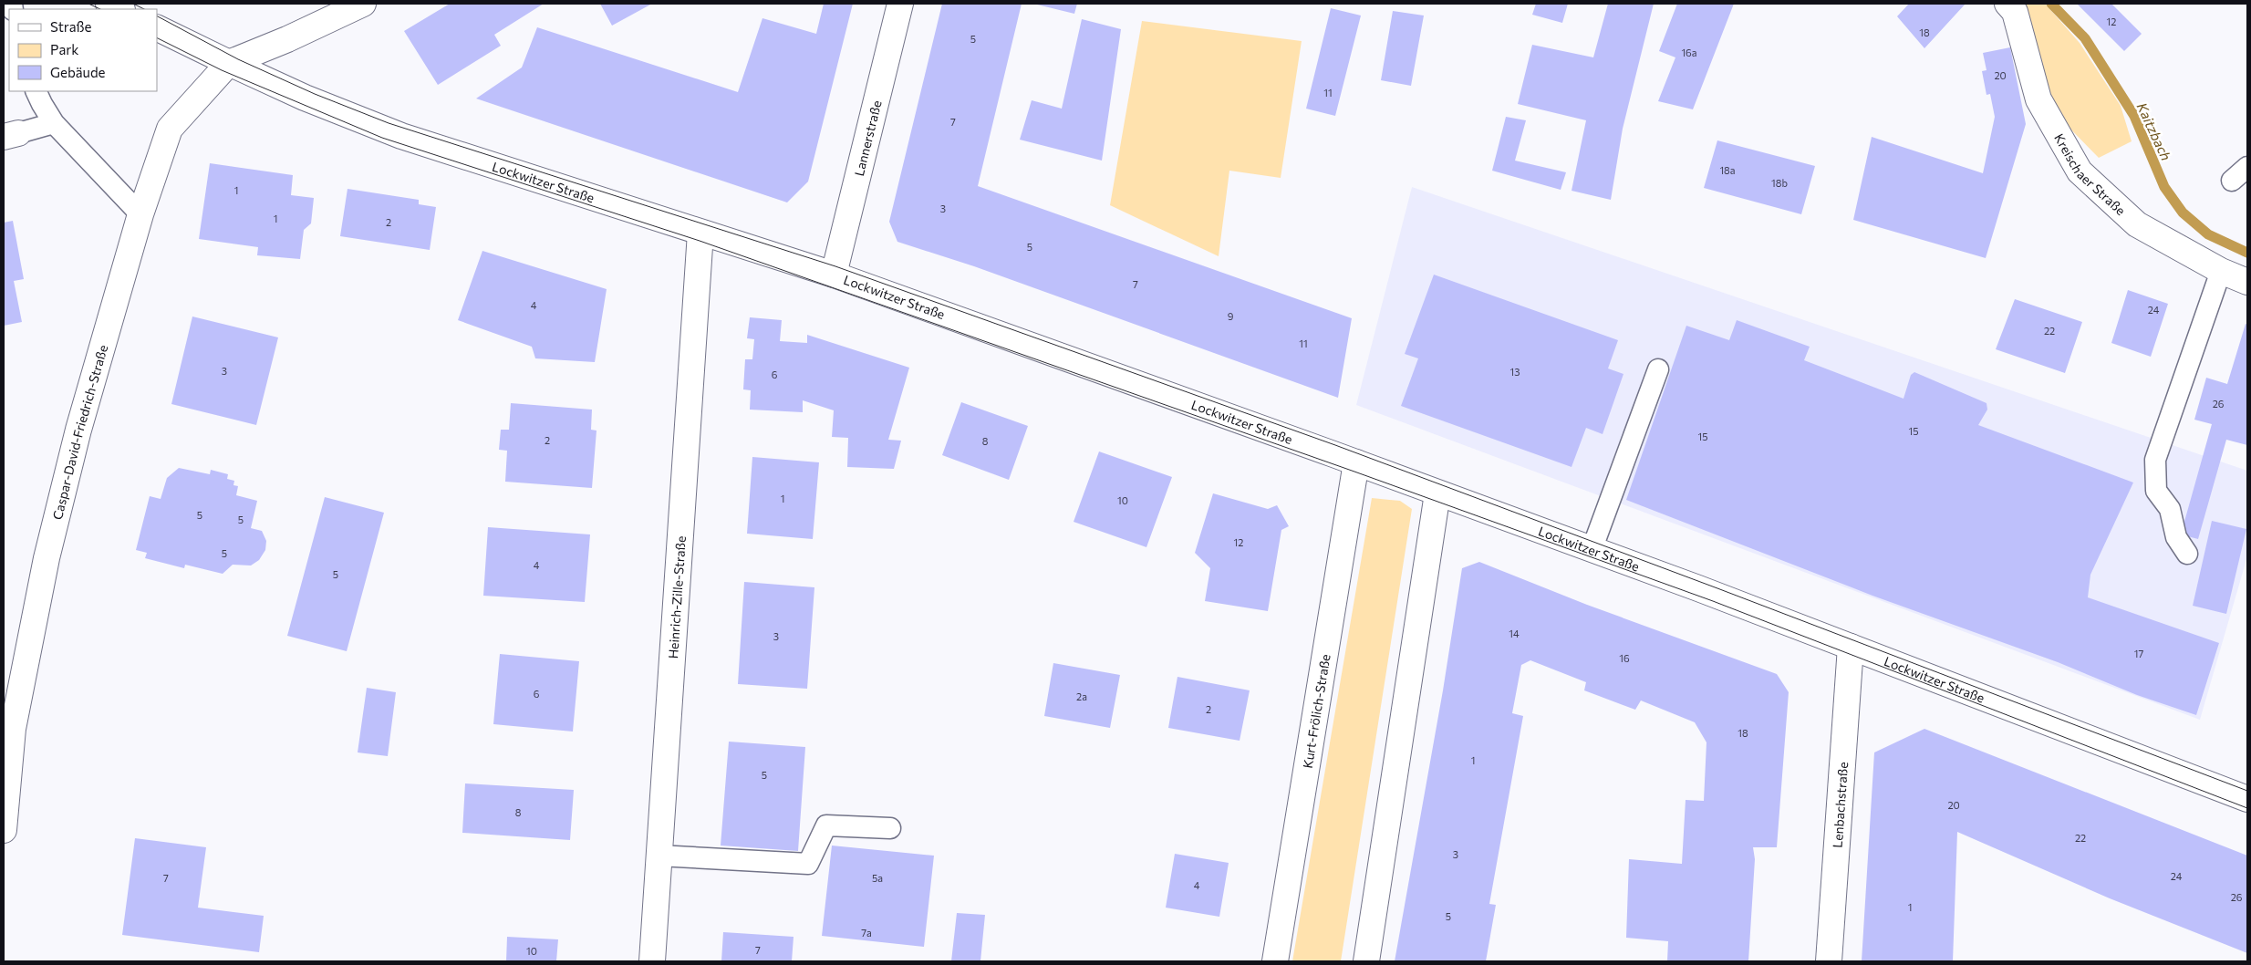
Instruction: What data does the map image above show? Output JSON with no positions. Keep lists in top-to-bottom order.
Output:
{
  "streets": {
    "street": [
      "Lannerstraße",
      "Kreischaer Straße",
      "Lockwitzer Straße",
      "Caspar-David-Friedrich-Straße",
      "Heinrich-Zille-Straße",
      "Kurt-Frölich-Straße",
      "Lenbachstraße"
    ]
  },
  "crossings": [
    ["Lannerstraße", "Lockwitzer Straße"],
    ["Lockwitzer Straße", "Caspar-David-Friedrich-Straße"],
    ["Lockwitzer Straße", "Heinrich-Zille-Straße"],
    ["Lockwitzer Straße", "Kurt-Frölich-Straße"],
    ["Lockwitzer Straße", "Lenbachstraße"]
  ],
  "water": ["Kaitzbach"],
  "house_numbers": [
    "12",
    "18",
    "5",
    "16a",
    "20",
    "11",
    "7",
    "18a",
    "18b",
    "1",
    "3",
    "1",
    "2",
    "5",
    "7",
    "4",
    "24",
    "9",
    "22",
    "11",
    "3",
    "13",
    "6",
    "26",
    "15",
    "15",
    "2",
    "8",
    "1",
    "10",
    "5",
    "5",
    "12",
    "5",
    "4",
    "5",
    "14",
    "3",
    "17",
    "16",
    "6",
    "2a",
    "2",
    "18",
    "1",
    "5",
    "20",
    "8",
    "22",
    "3",
    "24",
    "7",
    "5a",
    "4",
    "26",
    "1",
    "5",
    "7a",
    "7",
    "10"
  ],
  "legend": ["Straße", "Park", "Gebäude"]
}
